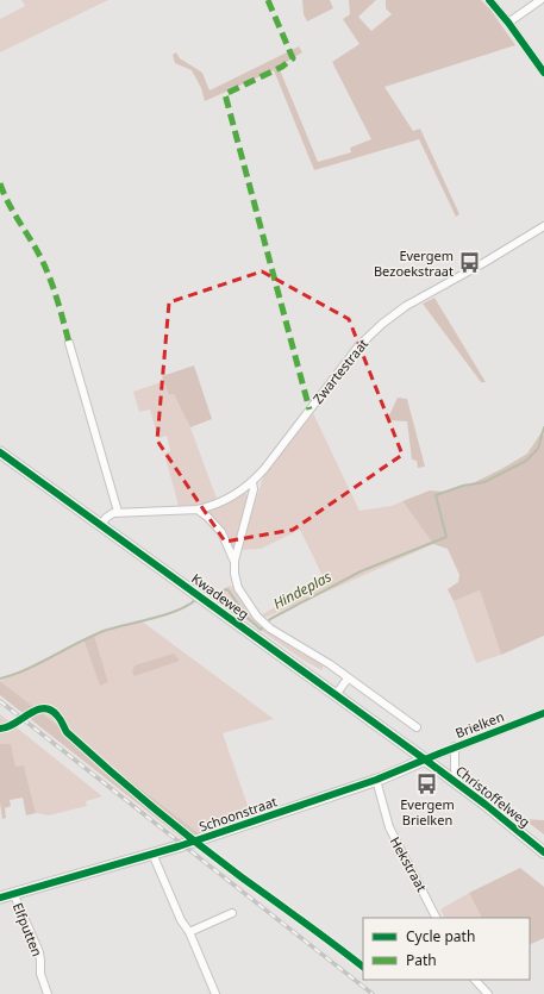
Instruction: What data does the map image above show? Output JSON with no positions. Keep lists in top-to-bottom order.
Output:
{
  "streets": {
    "main road": ["Kwadeweg", "Christoffelweg", "Schoonstraat"],
    "street": [
      "Zwartestraat",
      "Brielken",
      "Hekstraat",
      "Elfputten"
    ]
  },
  "crossings": [
    ["Kwadeweg", "Brielken"],
    ["Kwadeweg", "Christoffelweg"],
    ["Kwadeweg", "Schoonstraat"],
    ["Brielken", "Christoffelweg"],
    ["Brielken", "Schoonstraat"],
    ["Christoffelweg", "Schoonstraat"],
    ["Schoonstraat", "Hekstraat"],
    ["Schoonstraat", "Elfputten"]
  ],
  "water": ["Hindeplas"],
  "places": {
    "bus stop": ["Evergem Bezoekstraat", "Evergem Brielken"]
  },
  "legend": ["Cycle path", "Path"]
}
